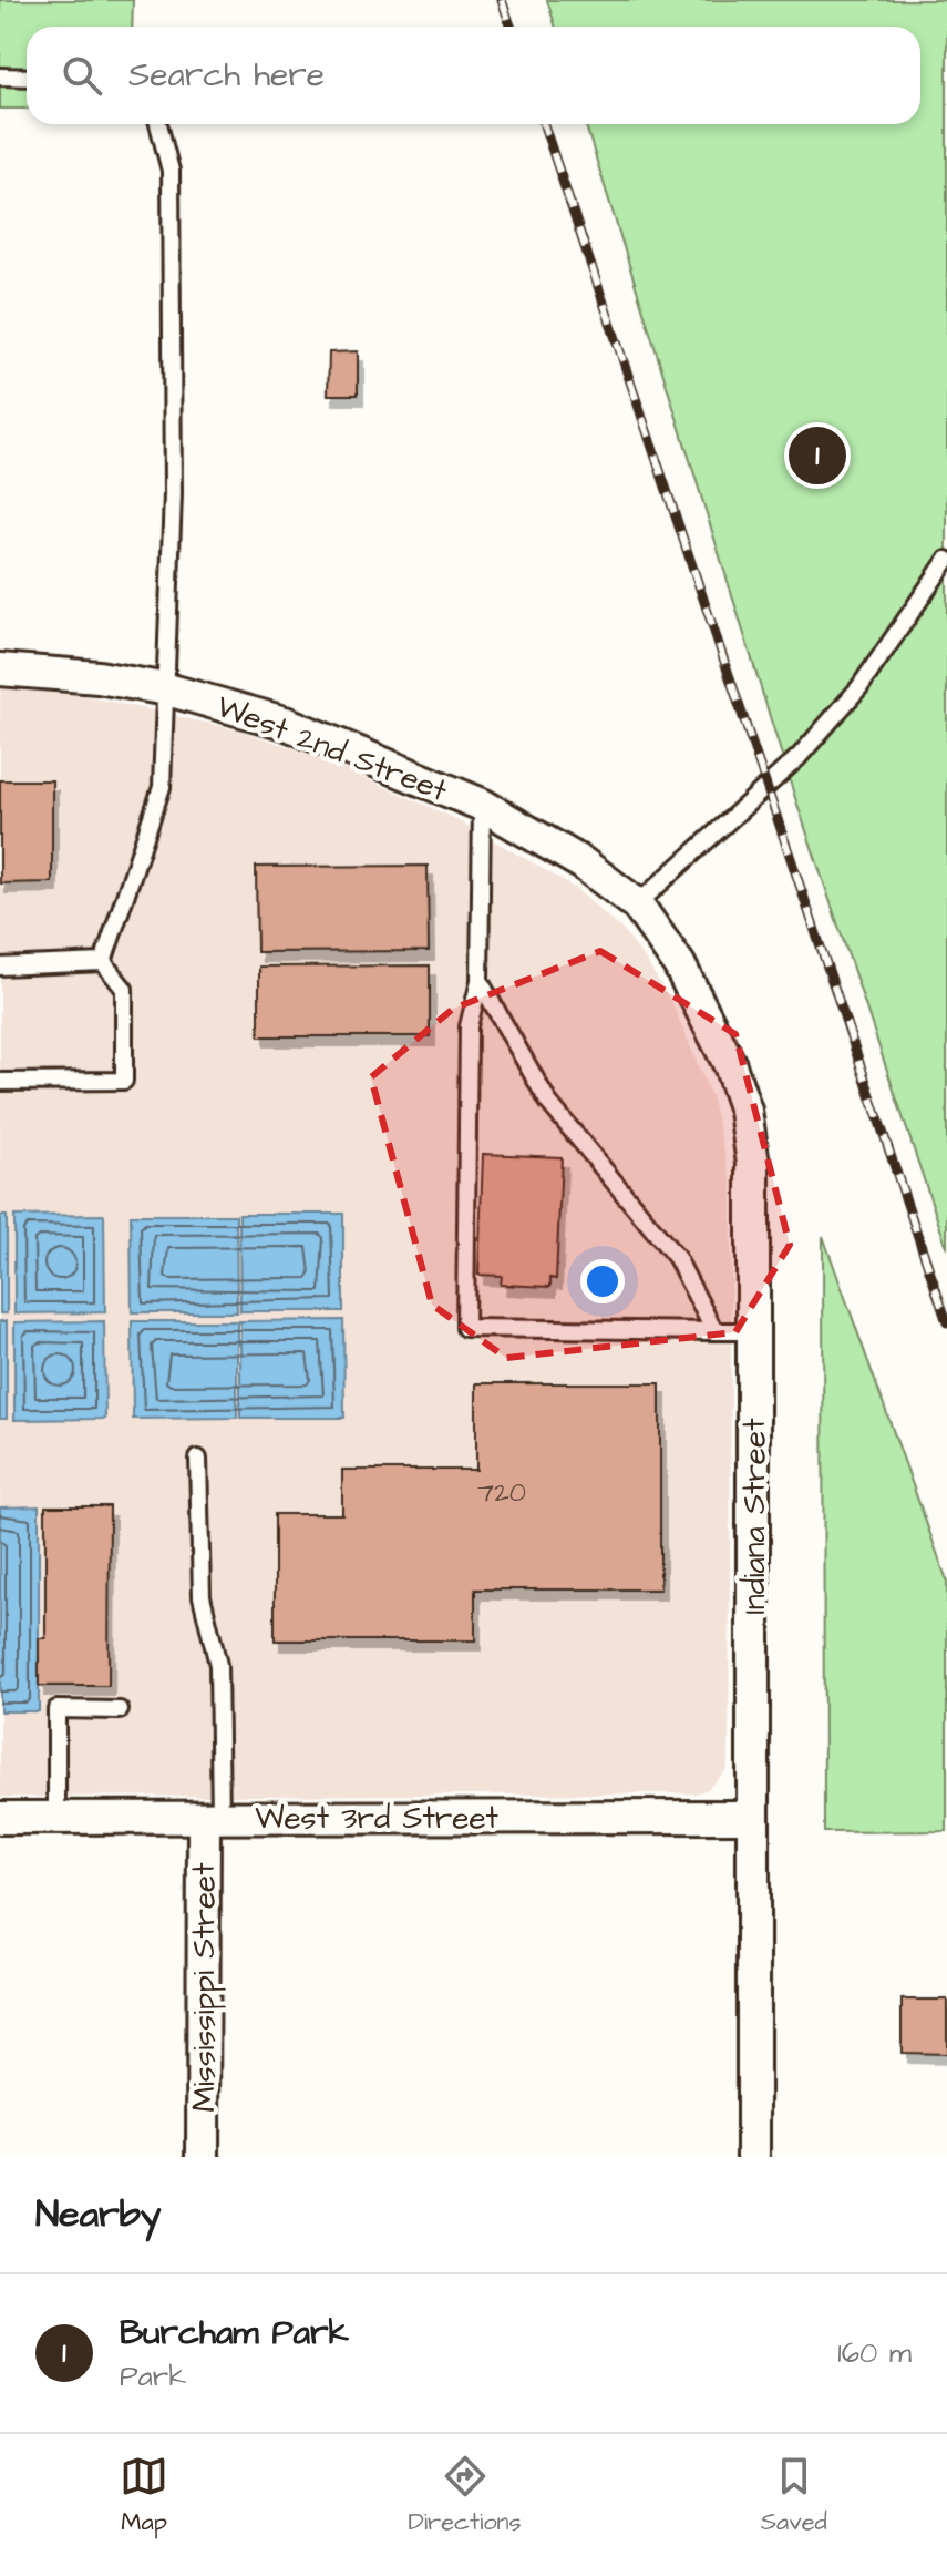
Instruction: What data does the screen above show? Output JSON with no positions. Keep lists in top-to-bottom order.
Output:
{
  "streets": {
    "street": [
      "West 2nd Street",
      "Indiana Street",
      "West 3rd Street",
      "Mississippi Street"
    ]
  },
  "crossings": [
    ["West 2nd Street", "Indiana Street"],
    ["Indiana Street", "West 3rd Street"],
    ["West 3rd Street", "Mississippi Street"]
  ],
  "house_numbers": ["720"],
  "page": {
    "search": "Search here",
    "pins": "1",
    "heading": "Nearby",
    "list": [
      {
        "mark": "1",
        "name": "Burcham Park",
        "note": "Park",
        "value": "160 m"
      }
    ],
    "nav": ["Map", "Directions", "Saved"]
  }
}
